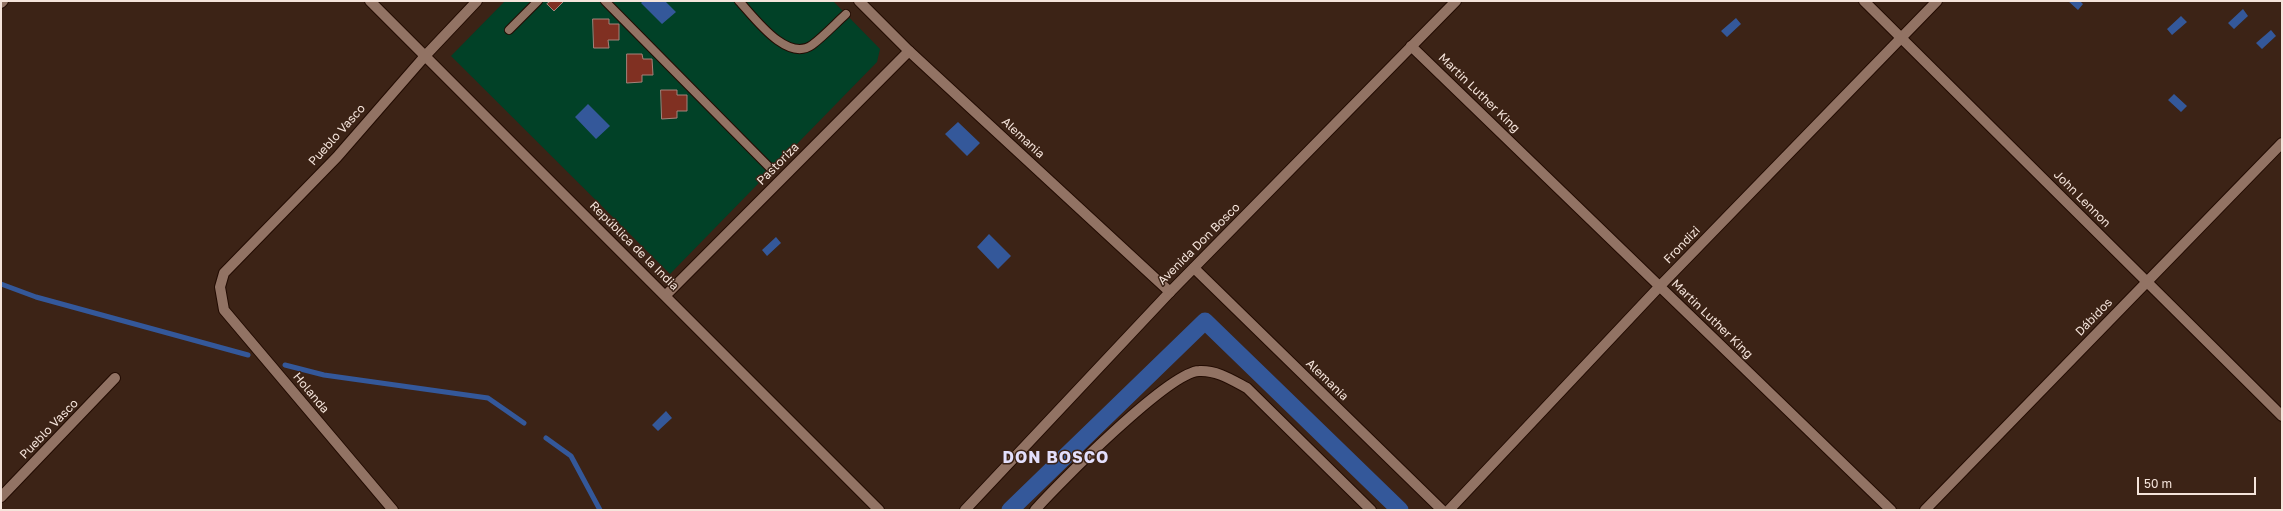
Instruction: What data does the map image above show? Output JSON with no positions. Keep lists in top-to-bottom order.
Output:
{
  "streets": {
    "street": [
      "Martin Luther King",
      "Pueblo Vasco",
      "Alemania",
      "Pastoriza",
      "John Lennon",
      "Avenida Don Bosco",
      "Frondizi",
      "República de la India",
      "Dábidos",
      "Holanda"
    ]
  },
  "crossings": [
    ["Martin Luther King", "Avenida Don Bosco"],
    ["Martin Luther King", "Frondizi"],
    ["Pueblo Vasco", "República de la India"],
    ["Pueblo Vasco", "Holanda"],
    ["Alemania", "Pastoriza"],
    ["Alemania", "Avenida Don Bosco"],
    ["Pastoriza", "República de la India"],
    ["John Lennon", "Frondizi"],
    ["John Lennon", "Dábidos"]
  ],
  "districts": ["DON BOSCO"],
  "scale_bar": "50 m"
}
